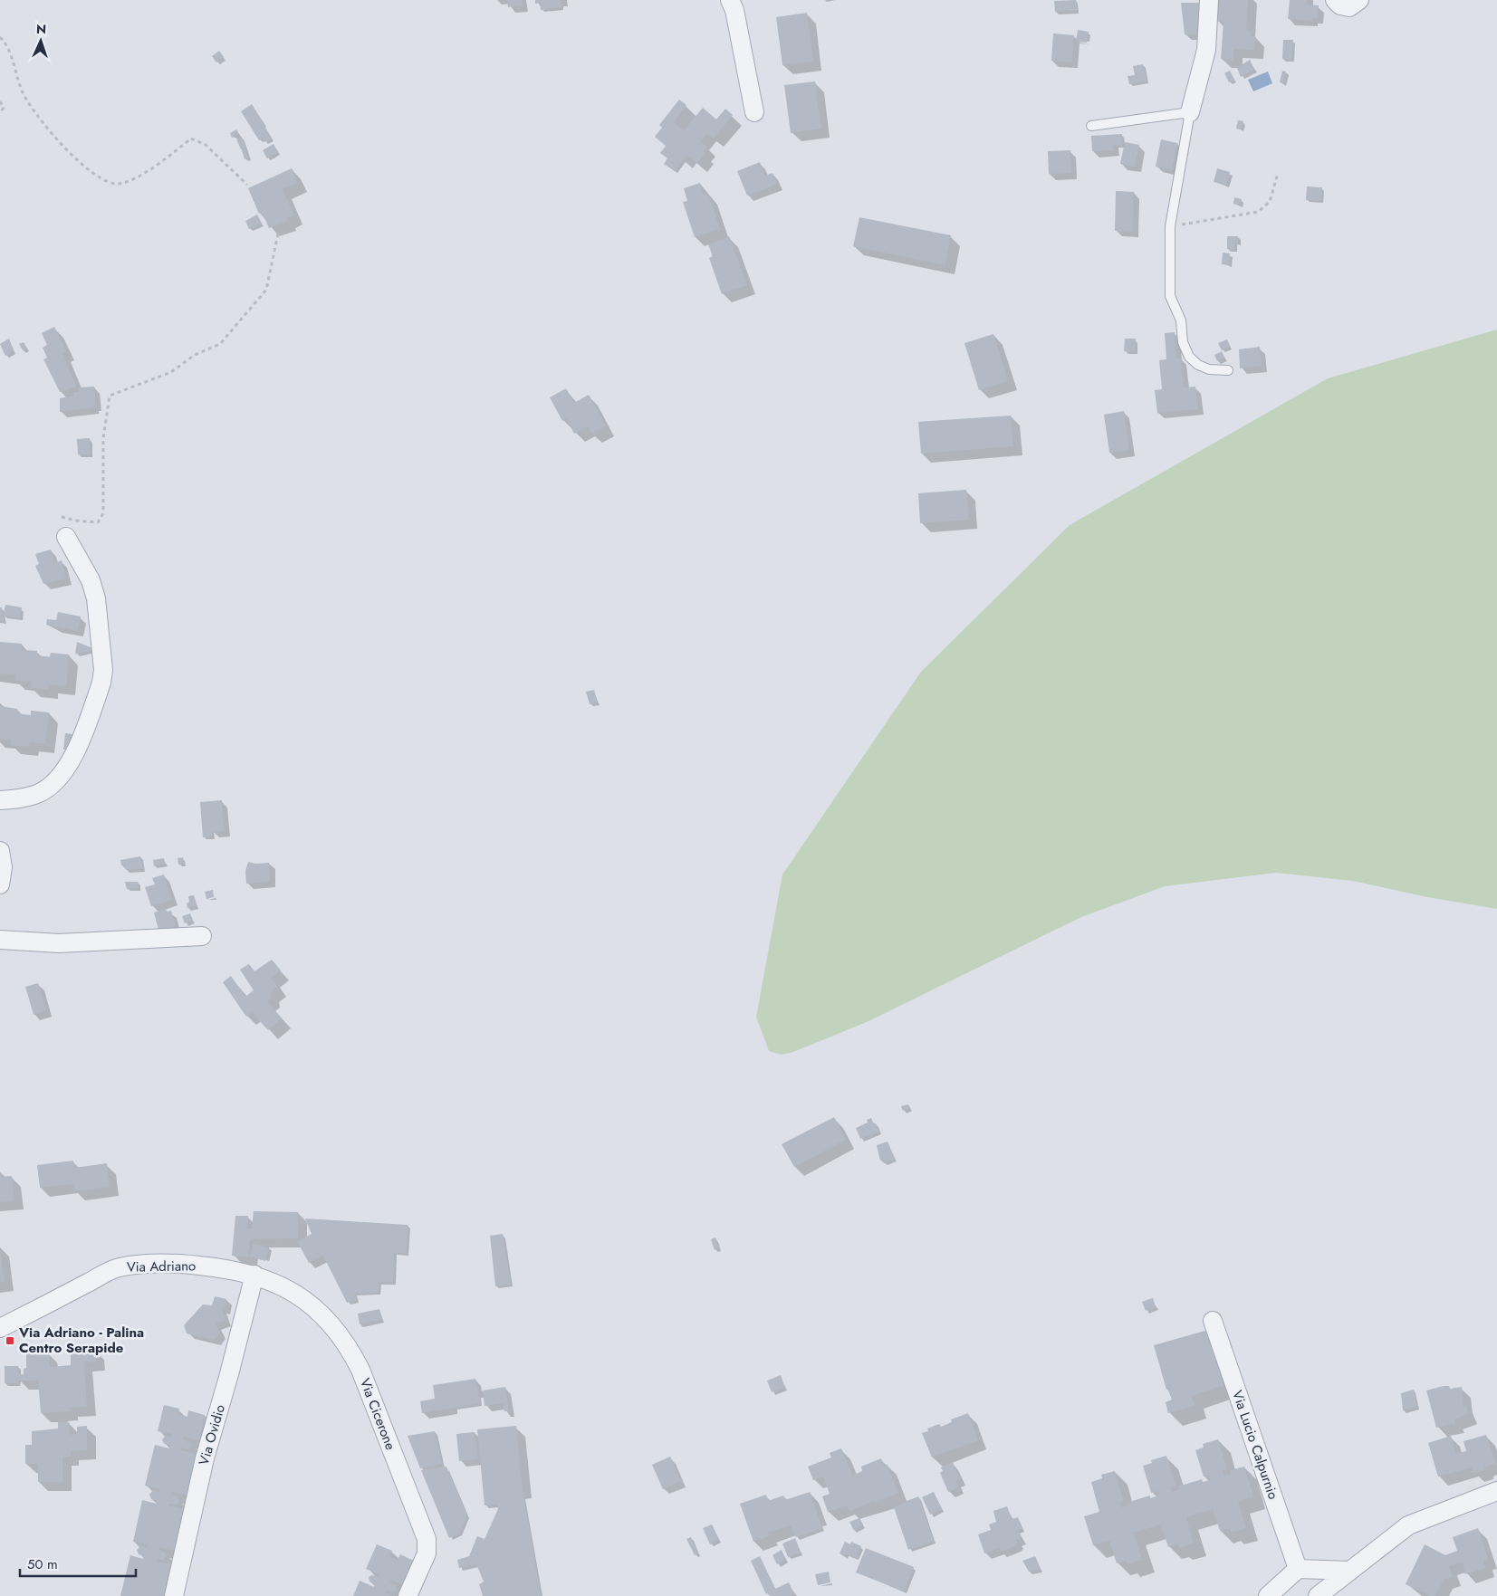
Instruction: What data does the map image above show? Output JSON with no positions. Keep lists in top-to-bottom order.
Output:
{
  "streets": {
    "street": [
      "Via Adriano",
      "Via Cicerone",
      "Via Ovidio",
      "Via Lucio Calpurnio"
    ]
  },
  "crossings": [
    ["Via Adriano", "Via Cicerone"],
    ["Via Adriano", "Via Ovidio"],
    ["Via Cicerone", "Via Ovidio"]
  ],
  "places": {
    "transit": ["Via Adriano - Palina Centro Serapide"]
  },
  "scale_bar": "50 m",
  "north": "top"
}
